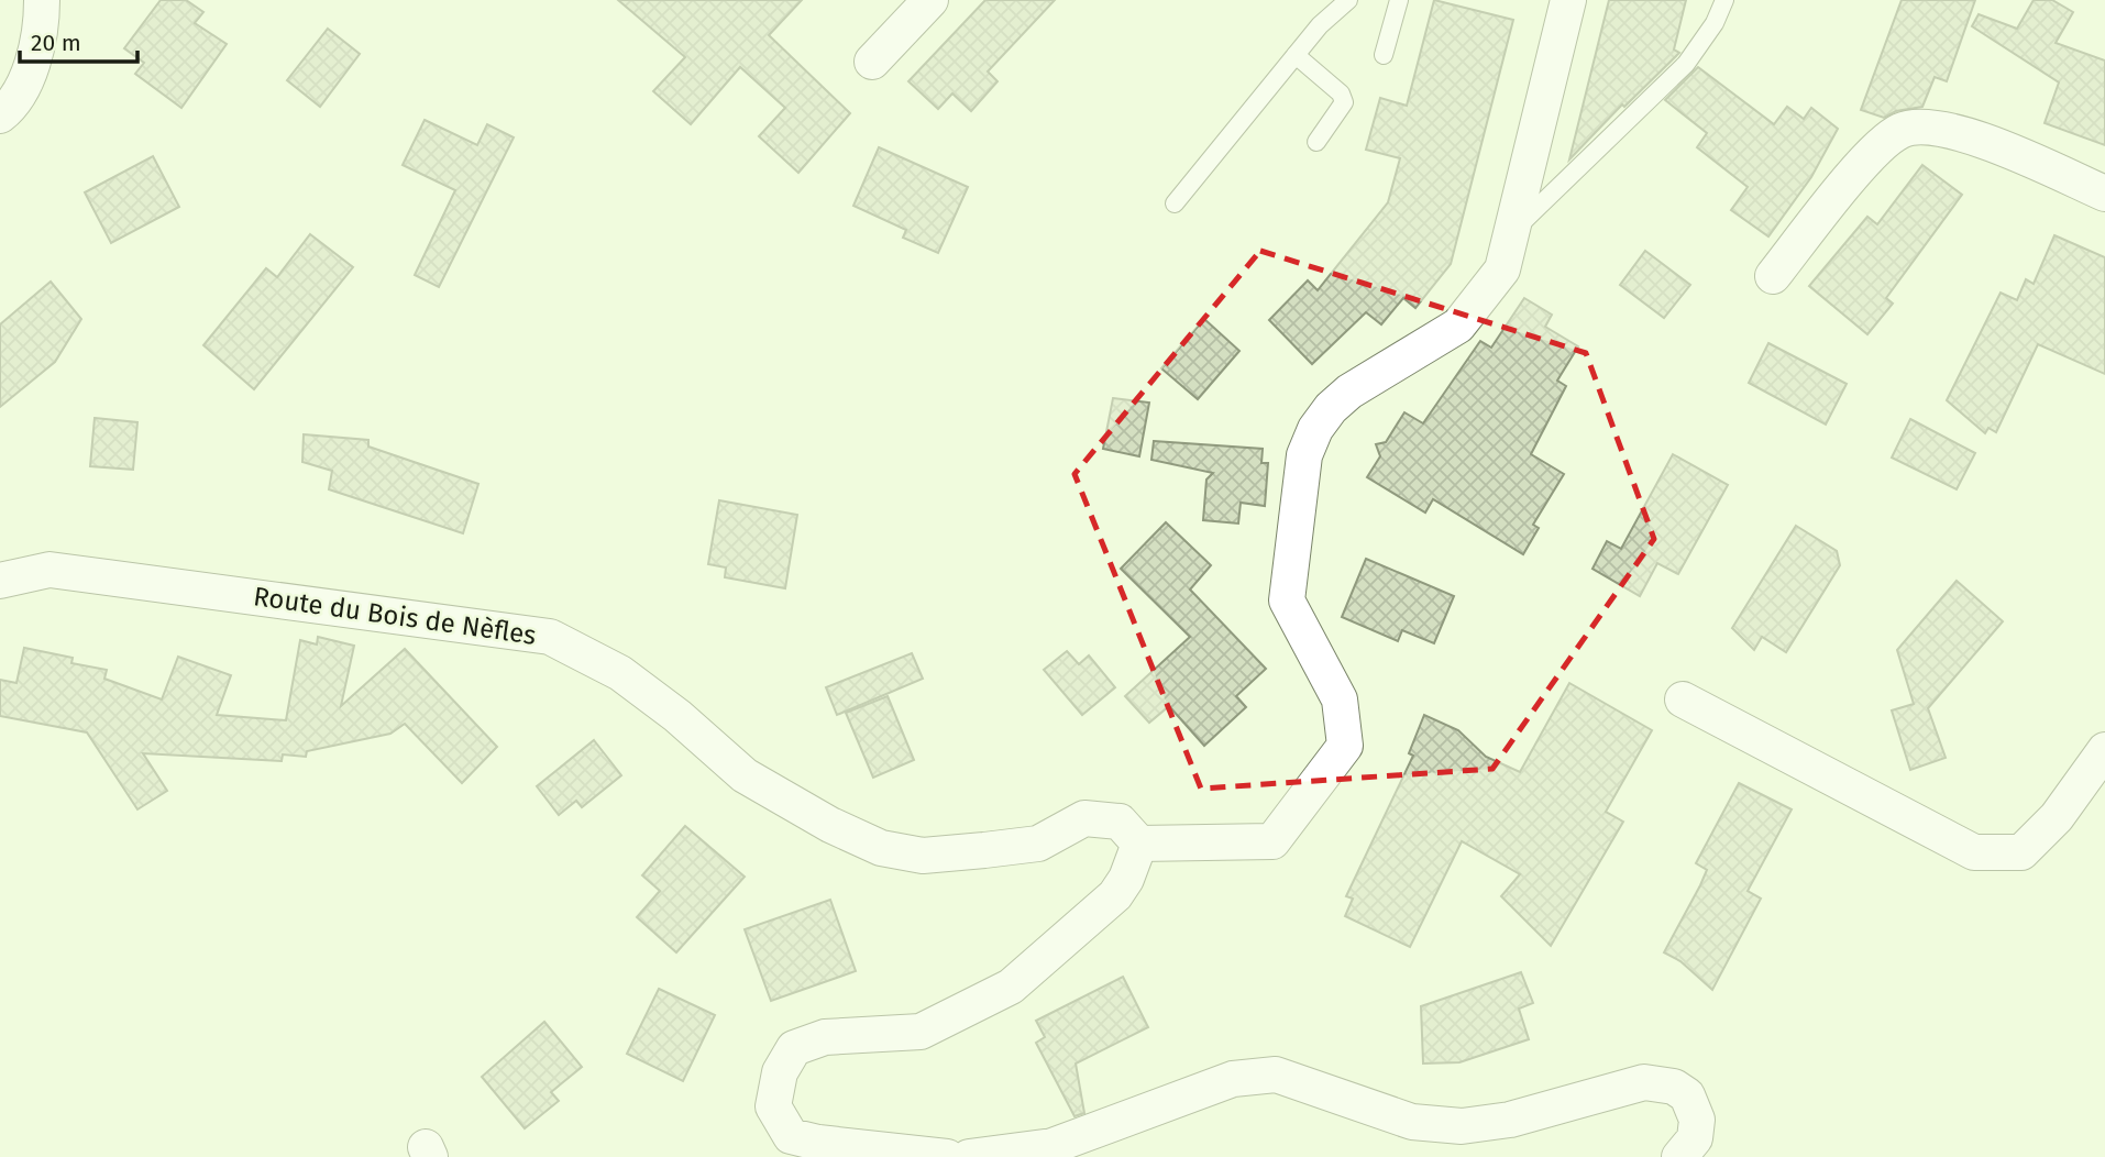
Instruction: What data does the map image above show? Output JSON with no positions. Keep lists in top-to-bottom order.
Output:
{
  "streets": {
    "street": ["Route du Bois de Nèfles"]
  },
  "scale_bar": "20 m"
}
